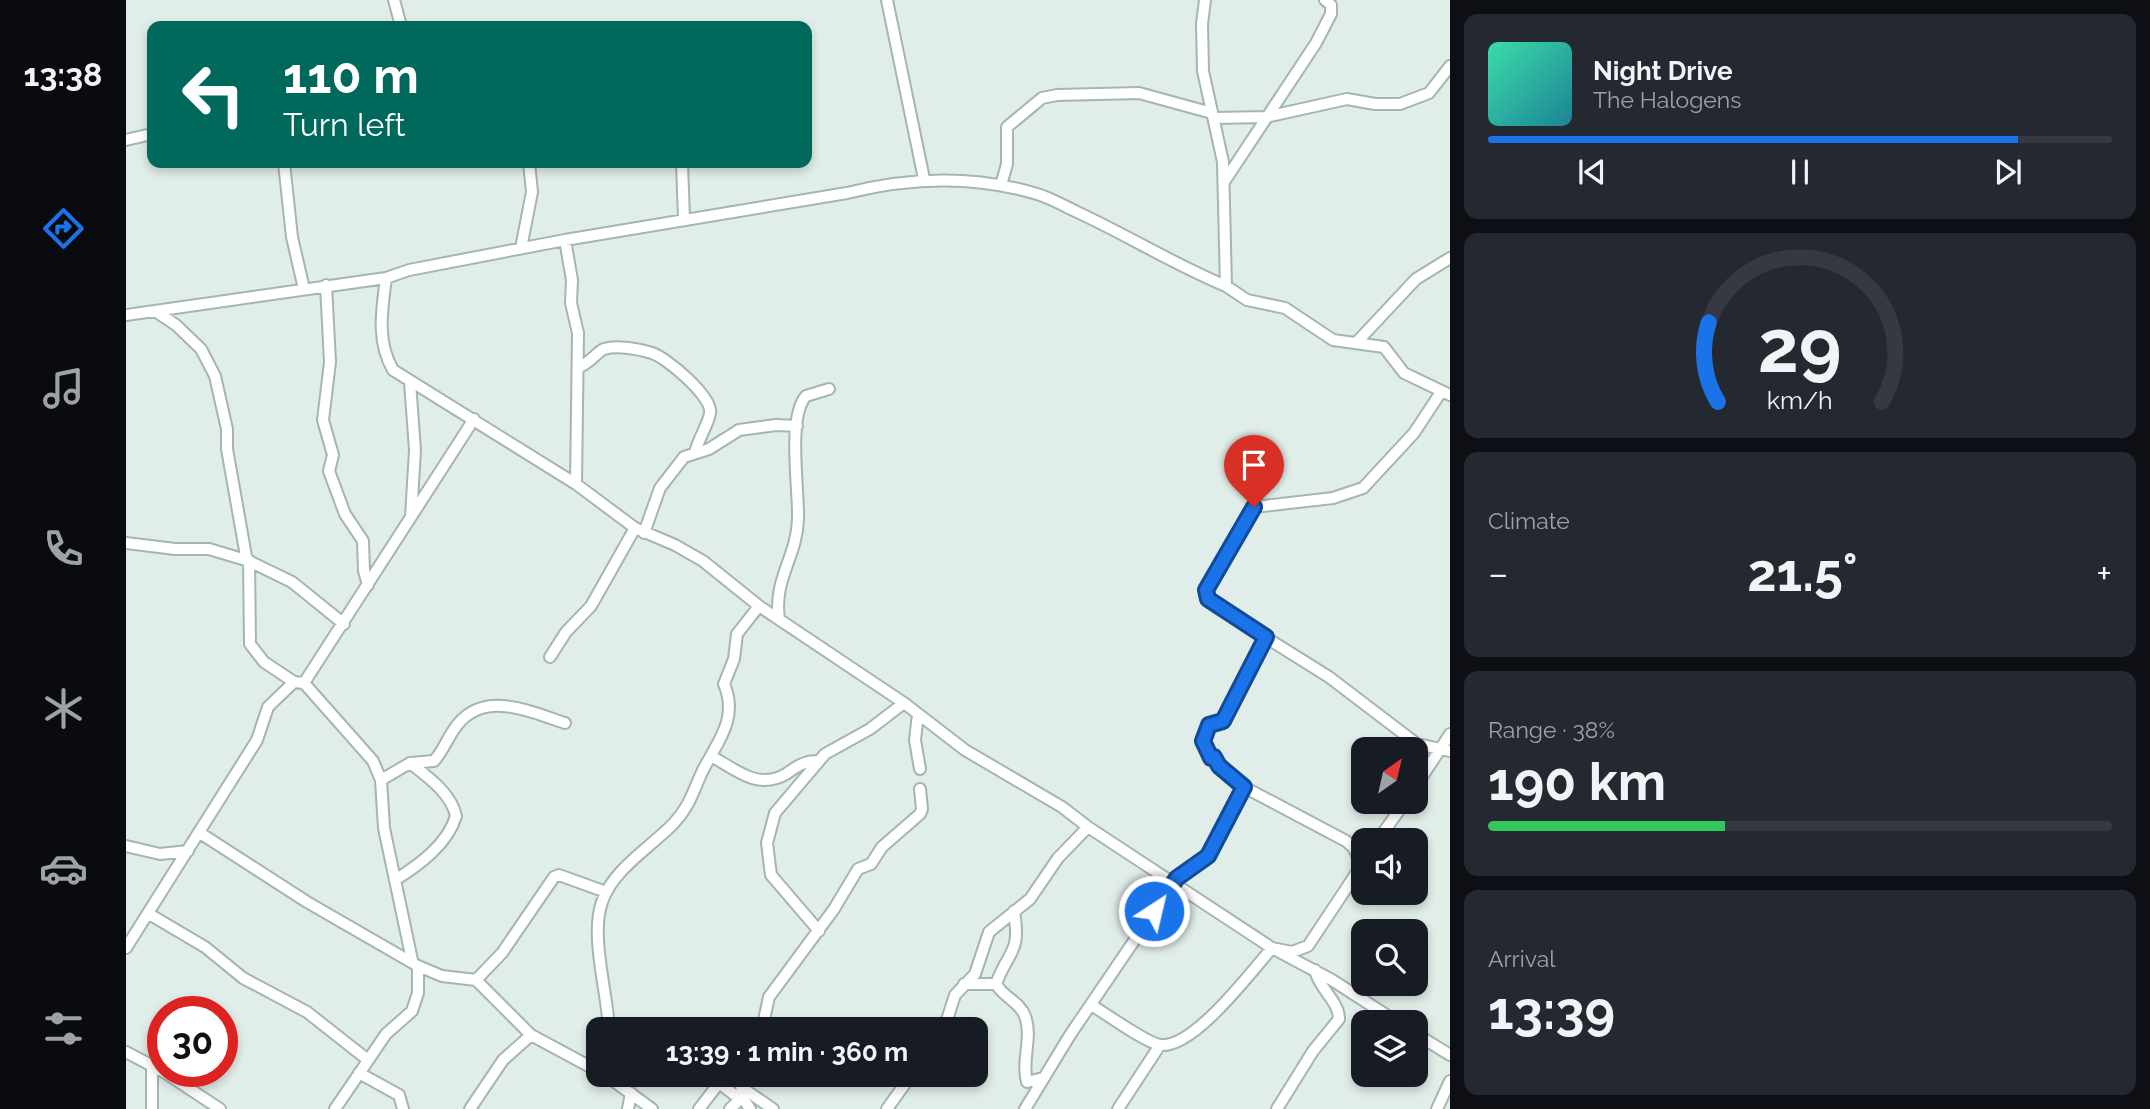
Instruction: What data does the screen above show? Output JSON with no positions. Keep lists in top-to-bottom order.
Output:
{
  "north": "top right",
  "page": {
    "tabs": "13:38",
    "turn": ["110 m", "Turn left"],
    "song": ["Night Drive", "The Halogens"],
    "tile": [
      "Climate",
      ["Range · 38%", "190 km"],
      ["Arrival", "13:39"]
    ],
    "heat": ["−", "21.5°", "+"],
    "limit": "30",
    "trip": "13:39 · 1 min · 360 m",
    "gauge": ["29", "km/h"]
  }
}
